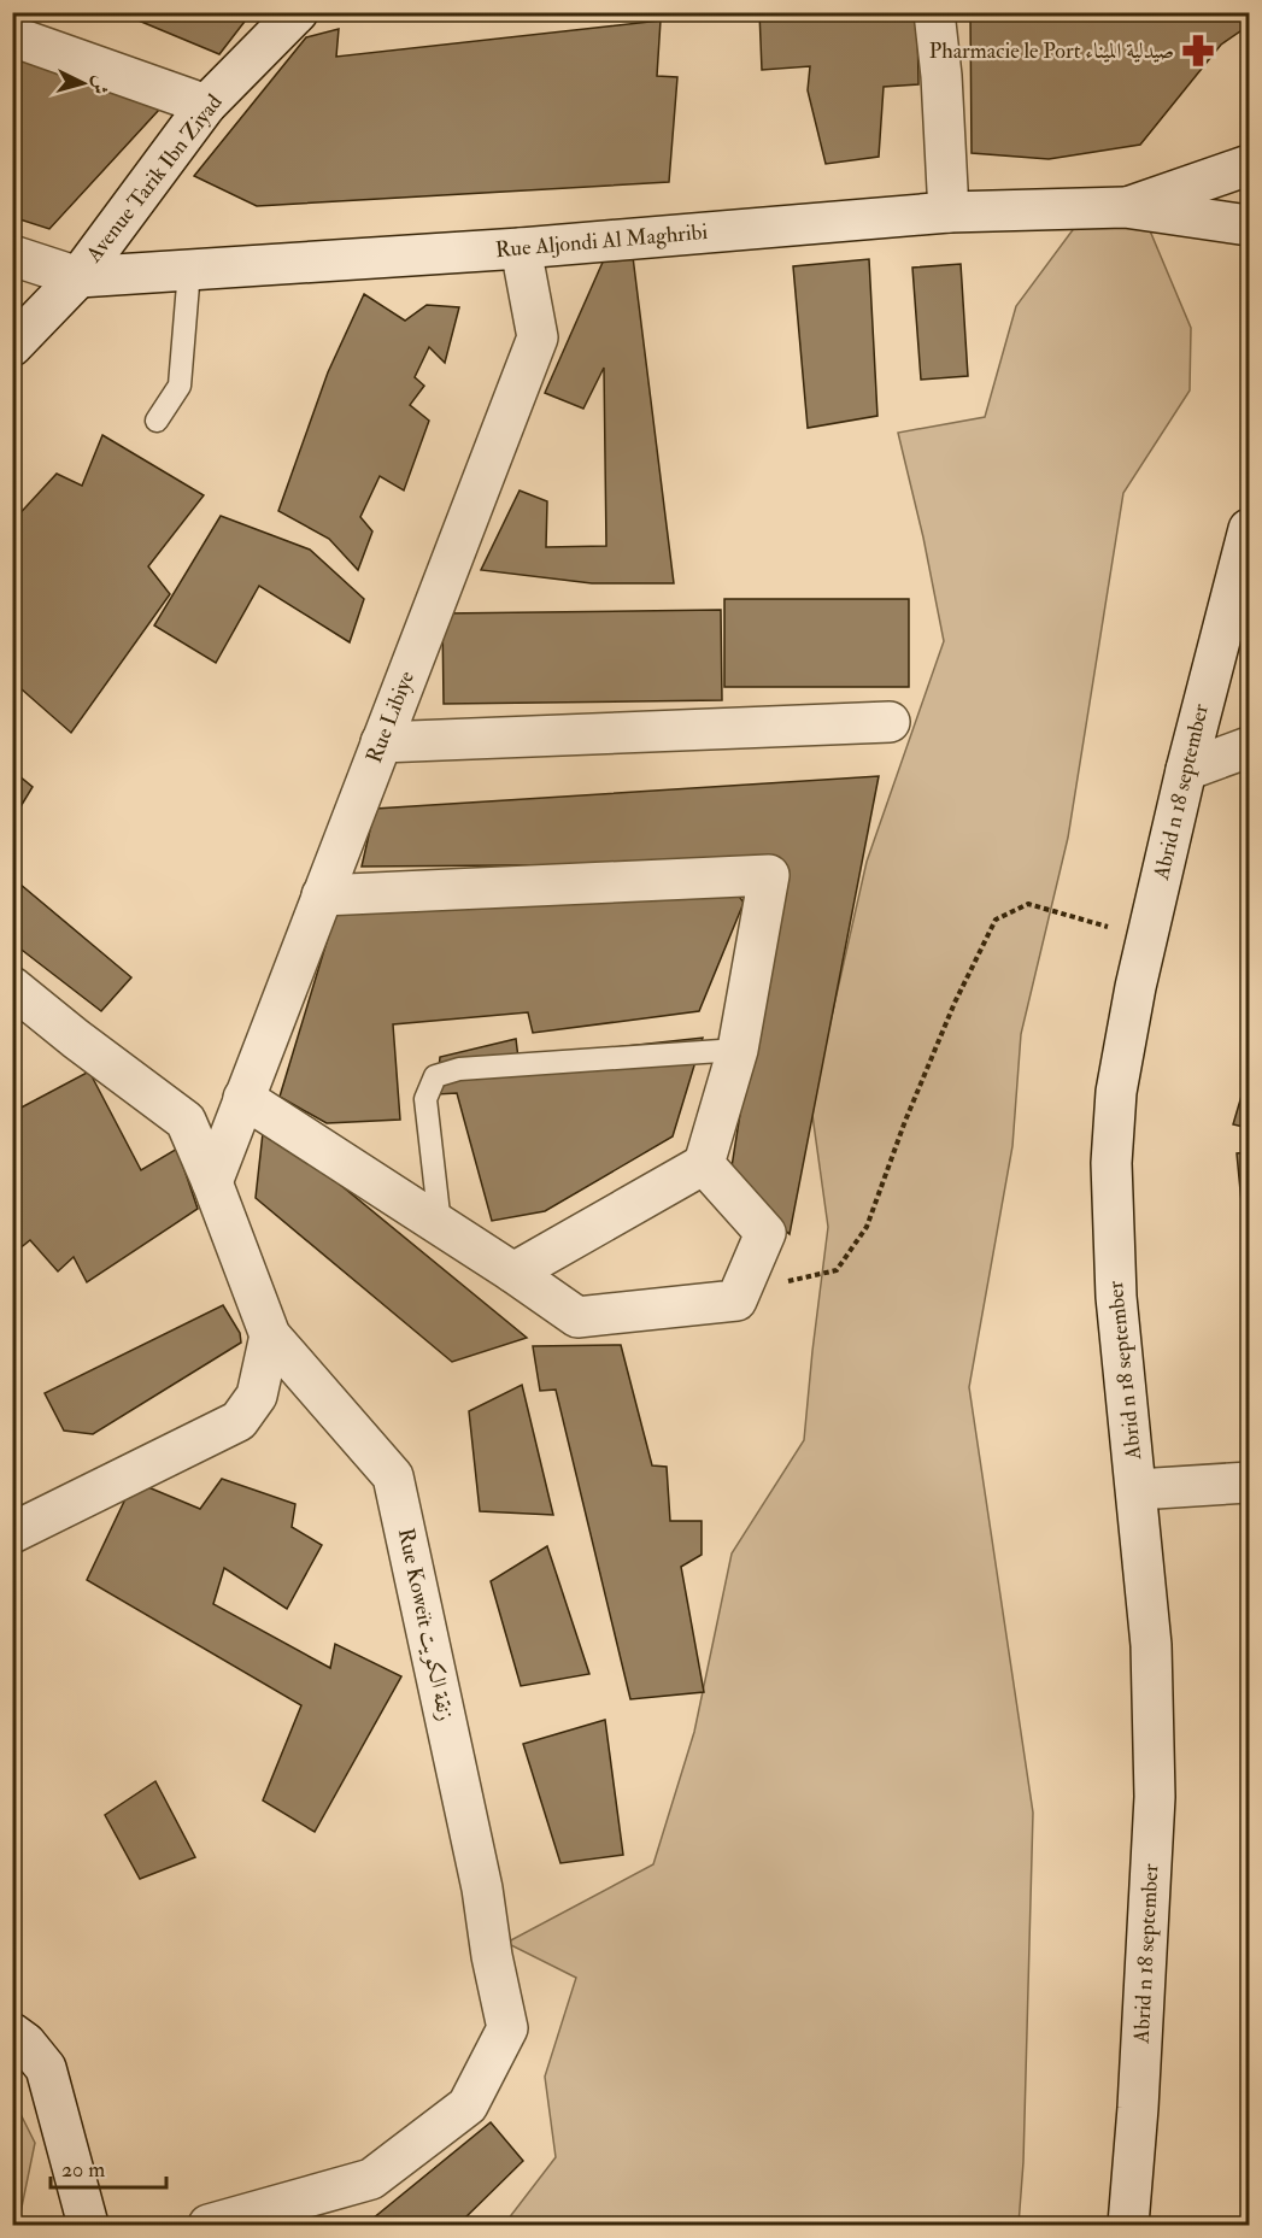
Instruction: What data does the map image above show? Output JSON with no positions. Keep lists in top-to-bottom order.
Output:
{
  "streets": {
    "street": [
      "Avenue Tarik Ibn Ziyad",
      "Rue Aljondi Al Maghribi",
      "Rue Libiye",
      "Abrid n 18 september",
      "Rue Koweït زنقة الكويت"
    ]
  },
  "crossings": [
    ["Avenue Tarik Ibn Ziyad", "Rue Aljondi Al Maghribi"],
    ["Rue Aljondi Al Maghribi", "Rue Libiye"],
    ["Rue Libiye", "Rue Koweït زنقة الكويت"]
  ],
  "places": {
    "pharmacy": ["Pharmacie le Port صيدلية الميناء"]
  },
  "scale_bar": "20 m",
  "north": "right"
}
